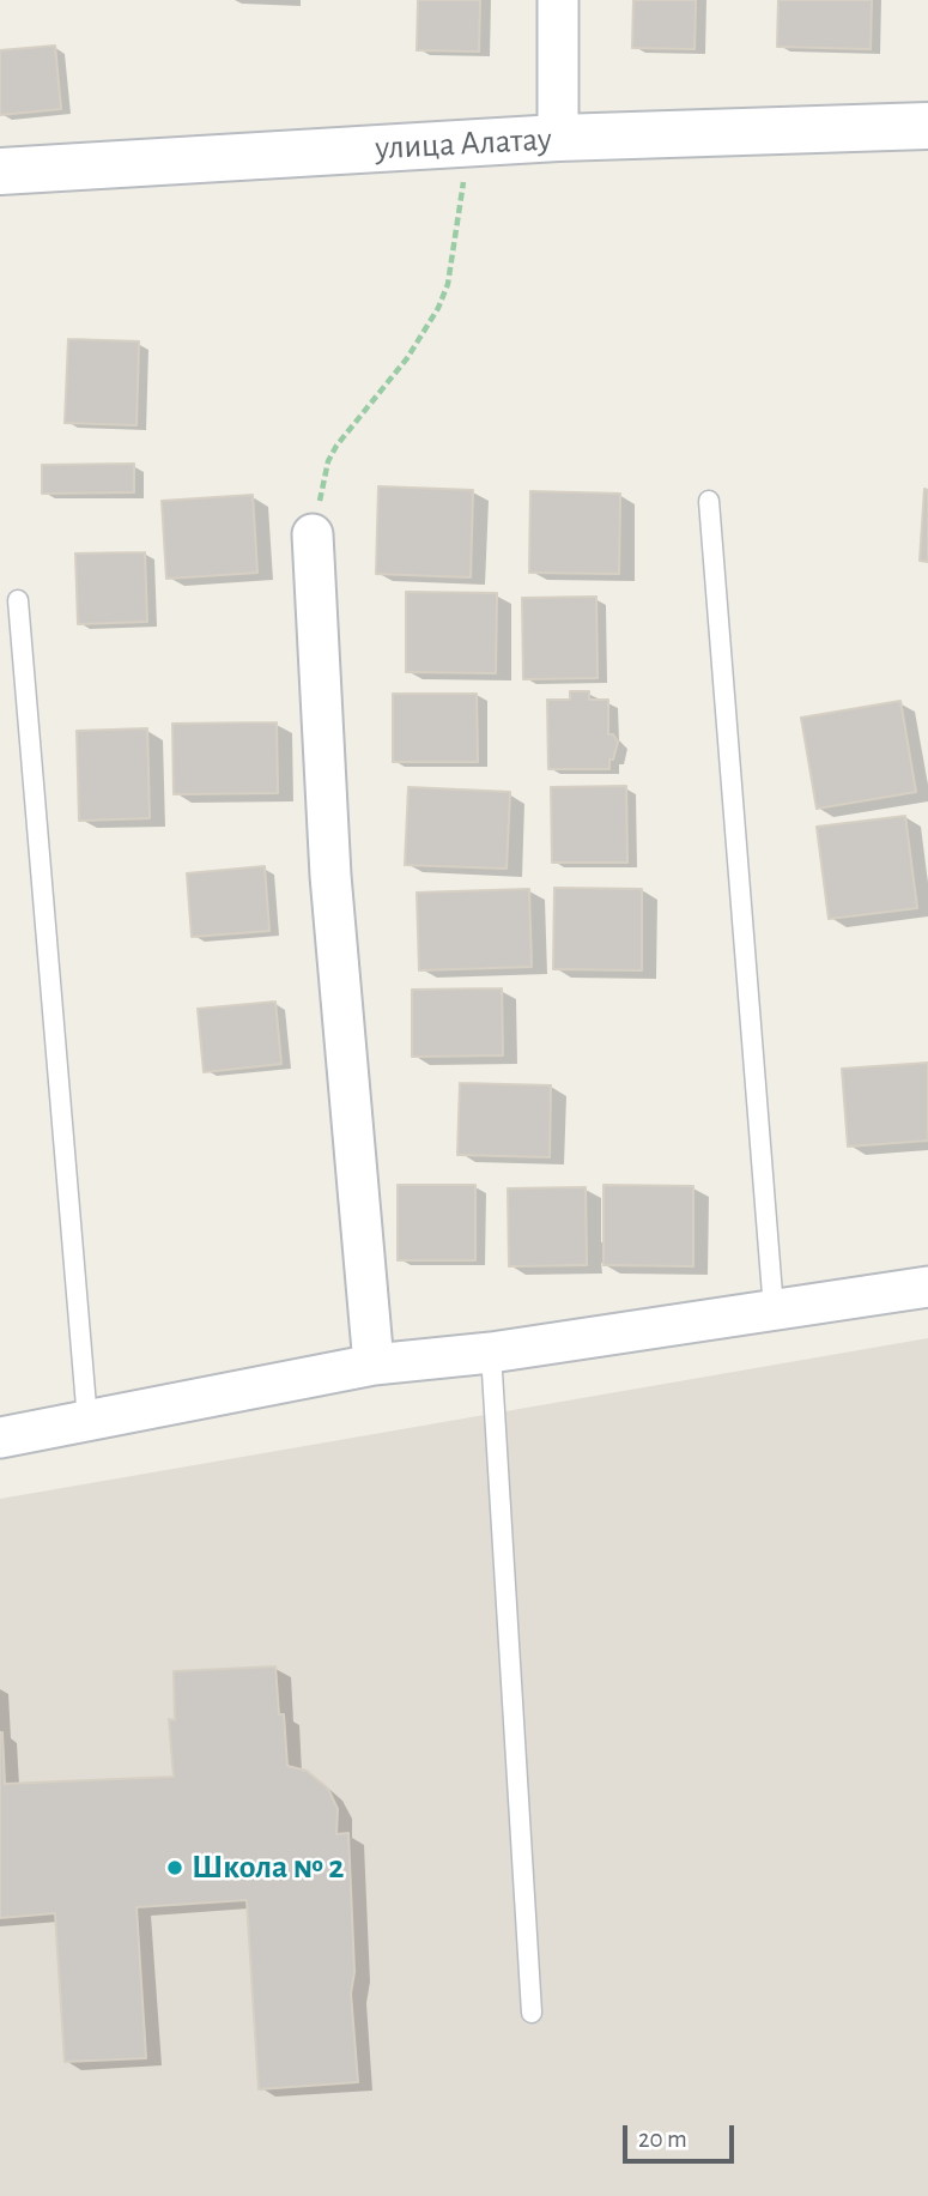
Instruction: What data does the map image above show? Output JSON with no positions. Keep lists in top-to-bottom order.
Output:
{
  "streets": {
    "street": ["улица Алатау"]
  },
  "places": ["Школа № 2"],
  "scale_bar": "20 m"
}
